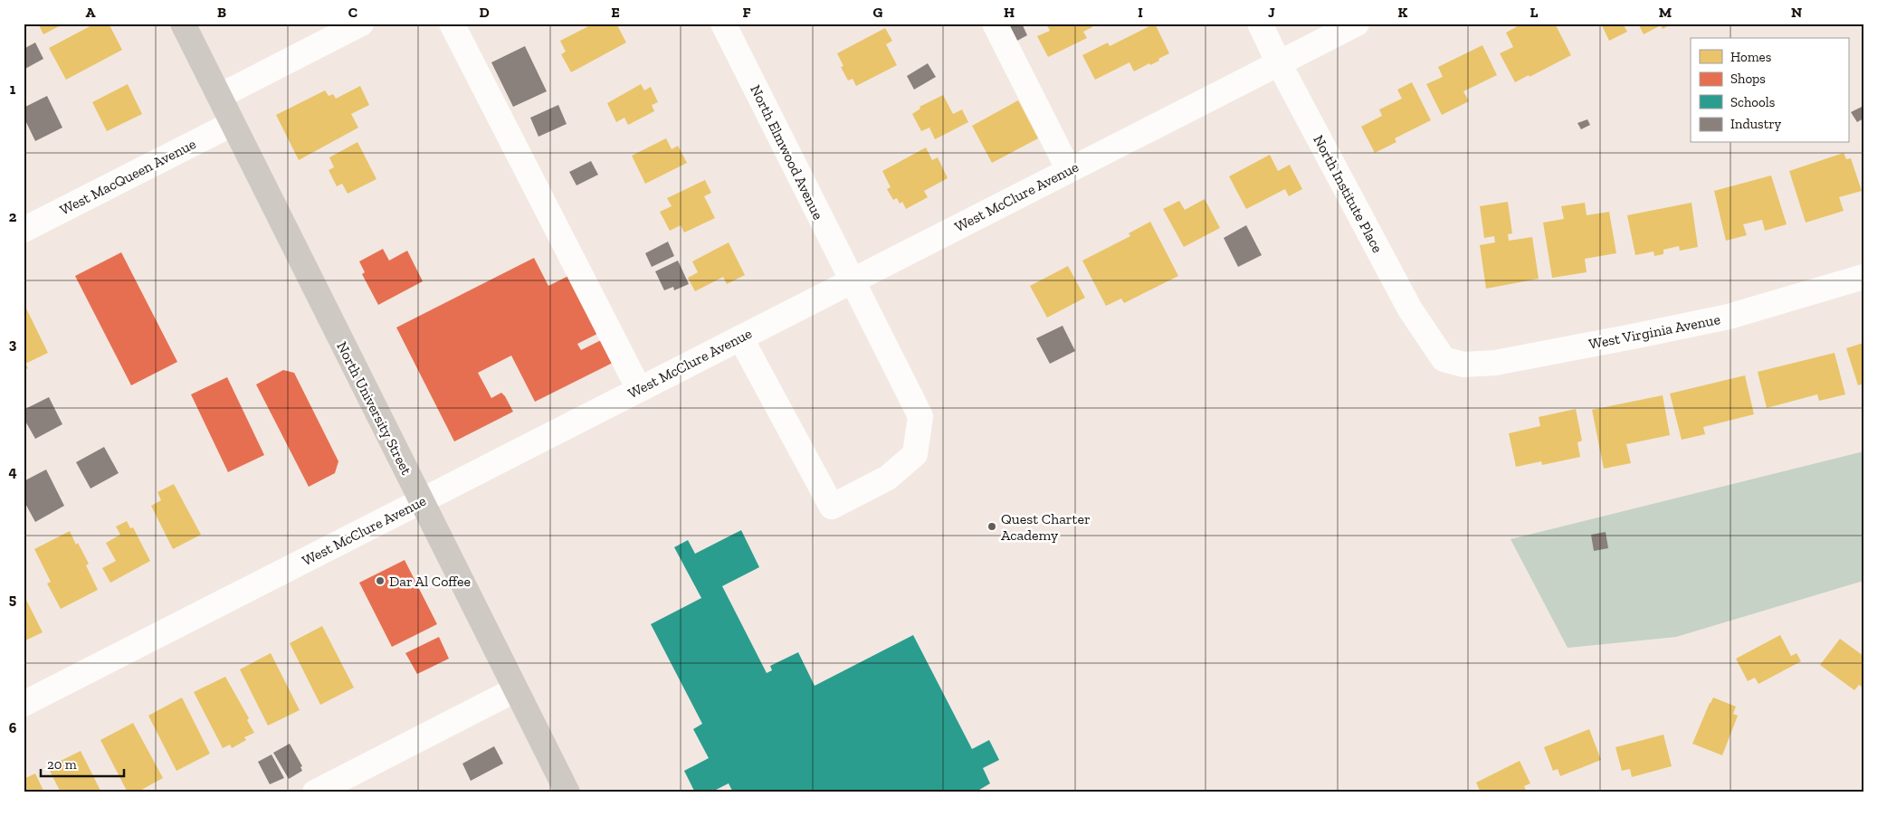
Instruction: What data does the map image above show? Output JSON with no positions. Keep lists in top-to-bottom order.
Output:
{
  "streets": {
    "main road": ["North University Street"],
    "street": [
      "North Elmwood Avenue",
      "West MacQueen Avenue",
      "North Institute Place",
      "West McClure Avenue",
      "West Virginia Avenue"
    ]
  },
  "crossings": [
    ["North Elmwood Avenue", "West McClure Avenue"],
    ["West MacQueen Avenue", "North University Street"],
    ["North Institute Place", "West McClure Avenue"],
    ["North Institute Place", "West Virginia Avenue"],
    ["West McClure Avenue", "North University Street"]
  ],
  "places": ["Quest Charter Academy", "Dar Al Coffee"],
  "legend": [
    "Homes",
    "Shops",
    "Schools",
    "Industry"
  ],
  "scale_bar": "20 m",
  "grid": {
    "columns": [
      "A",
      "B",
      "C",
      "D",
      "E",
      "F",
      "G",
      "H",
      "I",
      "J",
      "K",
      "L",
      "M",
      "N"
    ],
    "rows": [
      "1",
      "2",
      "3",
      "4",
      "5",
      "6"
    ]
  }
}
